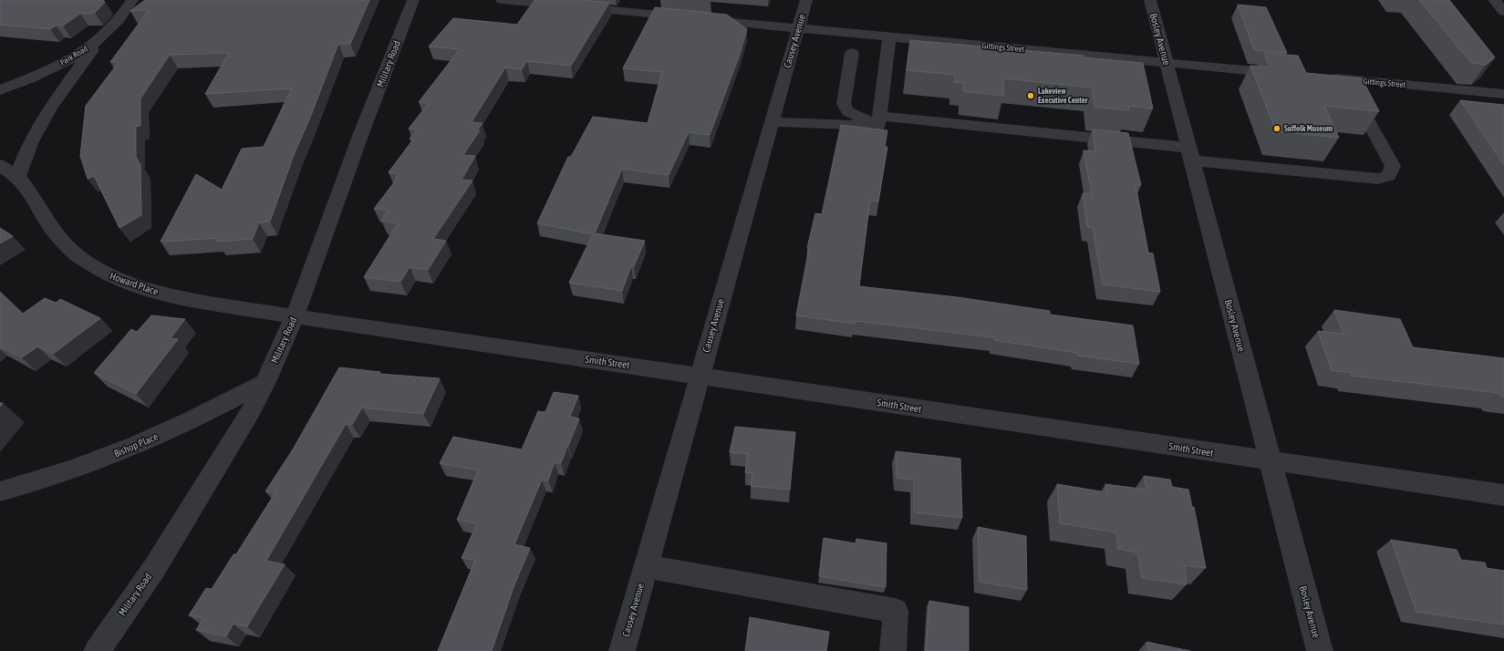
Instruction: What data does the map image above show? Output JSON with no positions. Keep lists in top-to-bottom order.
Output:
{
  "streets": {
    "street": [
      "Bosley Avenue",
      "Causey Avenue",
      "Gittings Street",
      "Park Road",
      "Military Road",
      "Howard Place",
      "Smith Street",
      "Bishop Place"
    ]
  },
  "crossings": [
    ["Bosley Avenue", "Gittings Street"],
    ["Bosley Avenue", "Smith Street"],
    ["Causey Avenue", "Gittings Street"],
    ["Causey Avenue", "Smith Street"],
    ["Military Road", "Howard Place"],
    ["Military Road", "Smith Street"],
    ["Military Road", "Bishop Place"],
    ["Howard Place", "Smith Street"]
  ],
  "places": ["Lakeview Executive Center", "Suffolk Museum"]
}
